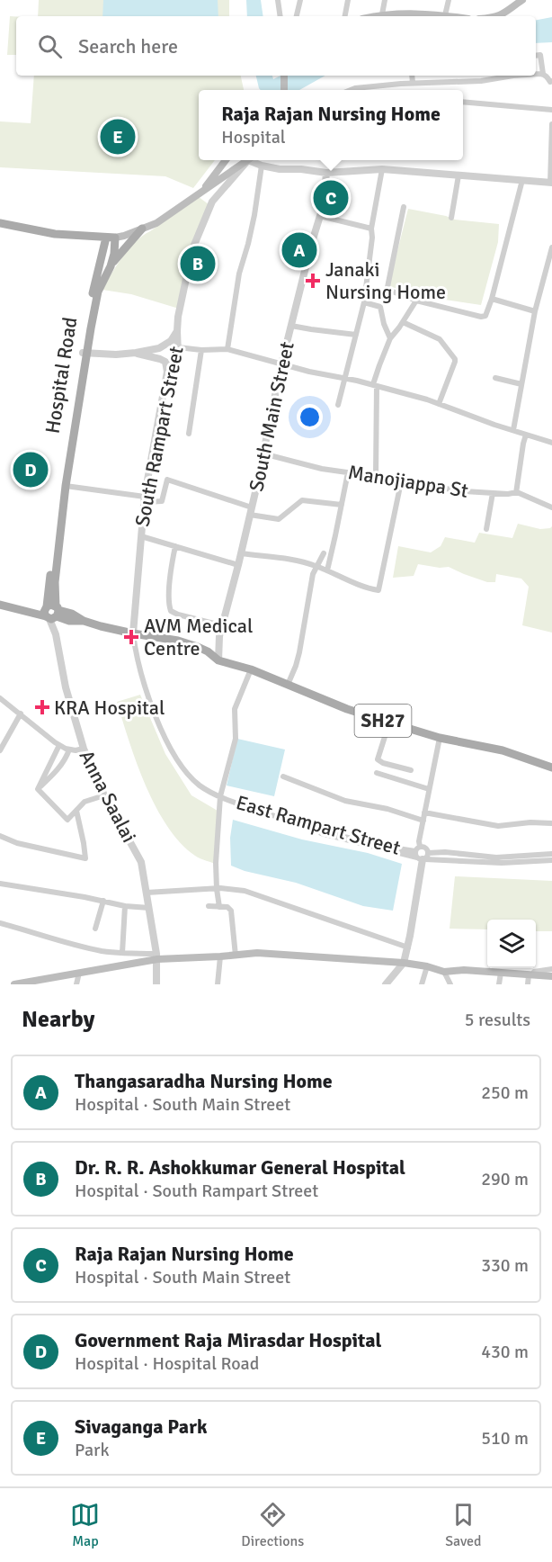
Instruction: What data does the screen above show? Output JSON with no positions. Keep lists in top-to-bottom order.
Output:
{
  "streets": {
    "main road": ["Hospital Road", "SH27"],
    "street": [
      "South Main Street",
      "South Rampart Street",
      "Manojiappa St",
      "Anna Saalai",
      "East Rampart Street"
    ]
  },
  "crossings": [
    ["Hospital Road", "SH27"],
    ["Hospital Road", "Anna Saalai"],
    ["South Main Street", "Manojiappa St"],
    ["South Main Street", "SH27"],
    ["South Rampart Street", "SH27"],
    ["South Rampart Street", "East Rampart Street"],
    ["SH27", "Anna Saalai"],
    ["SH27", "East Rampart Street"]
  ],
  "places": {
    "health": ["Janaki Nursing Home", "AVM Medical Centre", "KRA Hospital"]
  },
  "page": {
    "search": "Search here",
    "popup": ["Raja Rajan Nursing Home", "Hospital"],
    "pins": [
      "E",
      "C",
      "A",
      "B",
      "D"
    ],
    "heading": ["Nearby", "5 results"],
    "list": [
      {
        "mark": "A",
        "name": "Thangasaradha Nursing Home",
        "note": "Hospital · South Main Street",
        "value": "250 m"
      },
      {
        "mark": "B",
        "name": "Dr. R. R. Ashokkumar General Hospital",
        "note": "Hospital · South Rampart Street",
        "value": "290 m"
      },
      {
        "mark": "C",
        "name": "Raja Rajan Nursing Home",
        "note": "Hospital · South Main Street",
        "value": "330 m"
      },
      {
        "mark": "D",
        "name": "Government Raja Mirasdar Hospital",
        "note": "Hospital · Hospital Road",
        "value": "430 m"
      },
      {
        "mark": "E",
        "name": "Sivaganga Park",
        "note": "Park",
        "value": "510 m"
      }
    ],
    "nav": ["Map", "Directions", "Saved"]
  }
}
